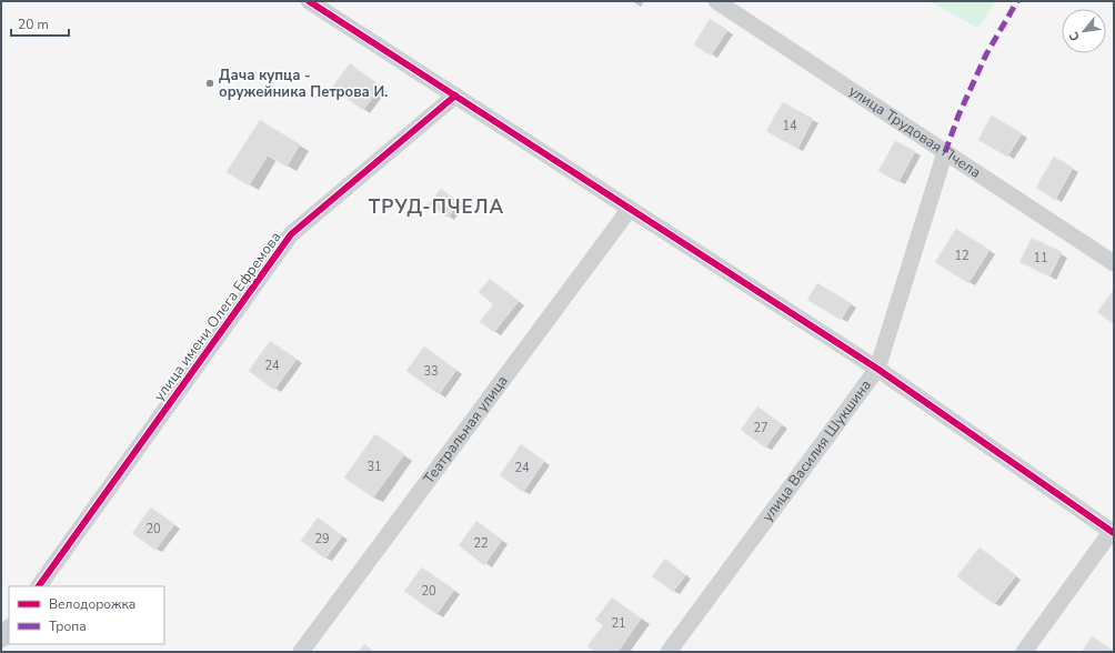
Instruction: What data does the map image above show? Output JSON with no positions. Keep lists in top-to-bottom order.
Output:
{
  "streets": {
    "street": [
      "улица Трудовая Пчела",
      "улица имени Олега Ефремова",
      "Театральная улица",
      "улица Василия Шукшина"
    ]
  },
  "crossings": [
    ["улица Трудовая Пчела", "улица Василия Шукшина"]
  ],
  "districts": ["ТРУД-ПЧЕЛА"],
  "places": ["Дача купца - оружейника Петрова И."],
  "house_numbers": [
    "14",
    "12",
    "11",
    "24",
    "33",
    "27",
    "31",
    "24",
    "20",
    "29",
    "22",
    "20",
    "21"
  ],
  "legend": ["Велодорожка", "Тропа"],
  "scale_bar": "20 m",
  "north": "bottom left"
}
